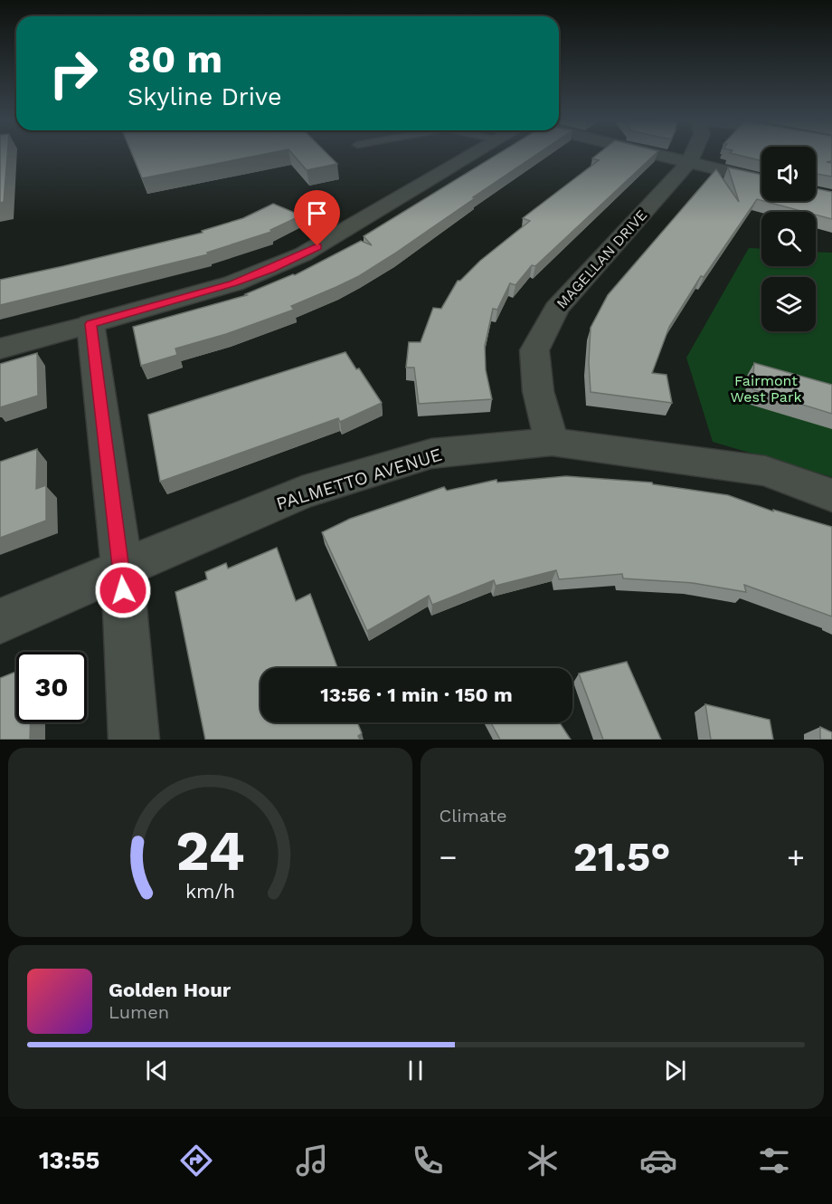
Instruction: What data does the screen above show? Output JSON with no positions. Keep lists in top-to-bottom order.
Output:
{
  "streets": {
    "street": ["MAGELLAN DRIVE", "PALMETTO AVENUE"]
  },
  "crossings": [
    ["MAGELLAN DRIVE", "PALMETTO AVENUE"]
  ],
  "parks": ["Fairmont West Park"],
  "page": {
    "turn": ["80 m", "Skyline Drive"],
    "limit": "30",
    "trip": "13:56 · 1 min · 150 m",
    "tile": "Climate",
    "heat": ["−", "21.5°", "+"],
    "song": ["Golden Hour", "Lumen"],
    "tabs": "13:55",
    "gauge": ["24", "km/h"]
  }
}
